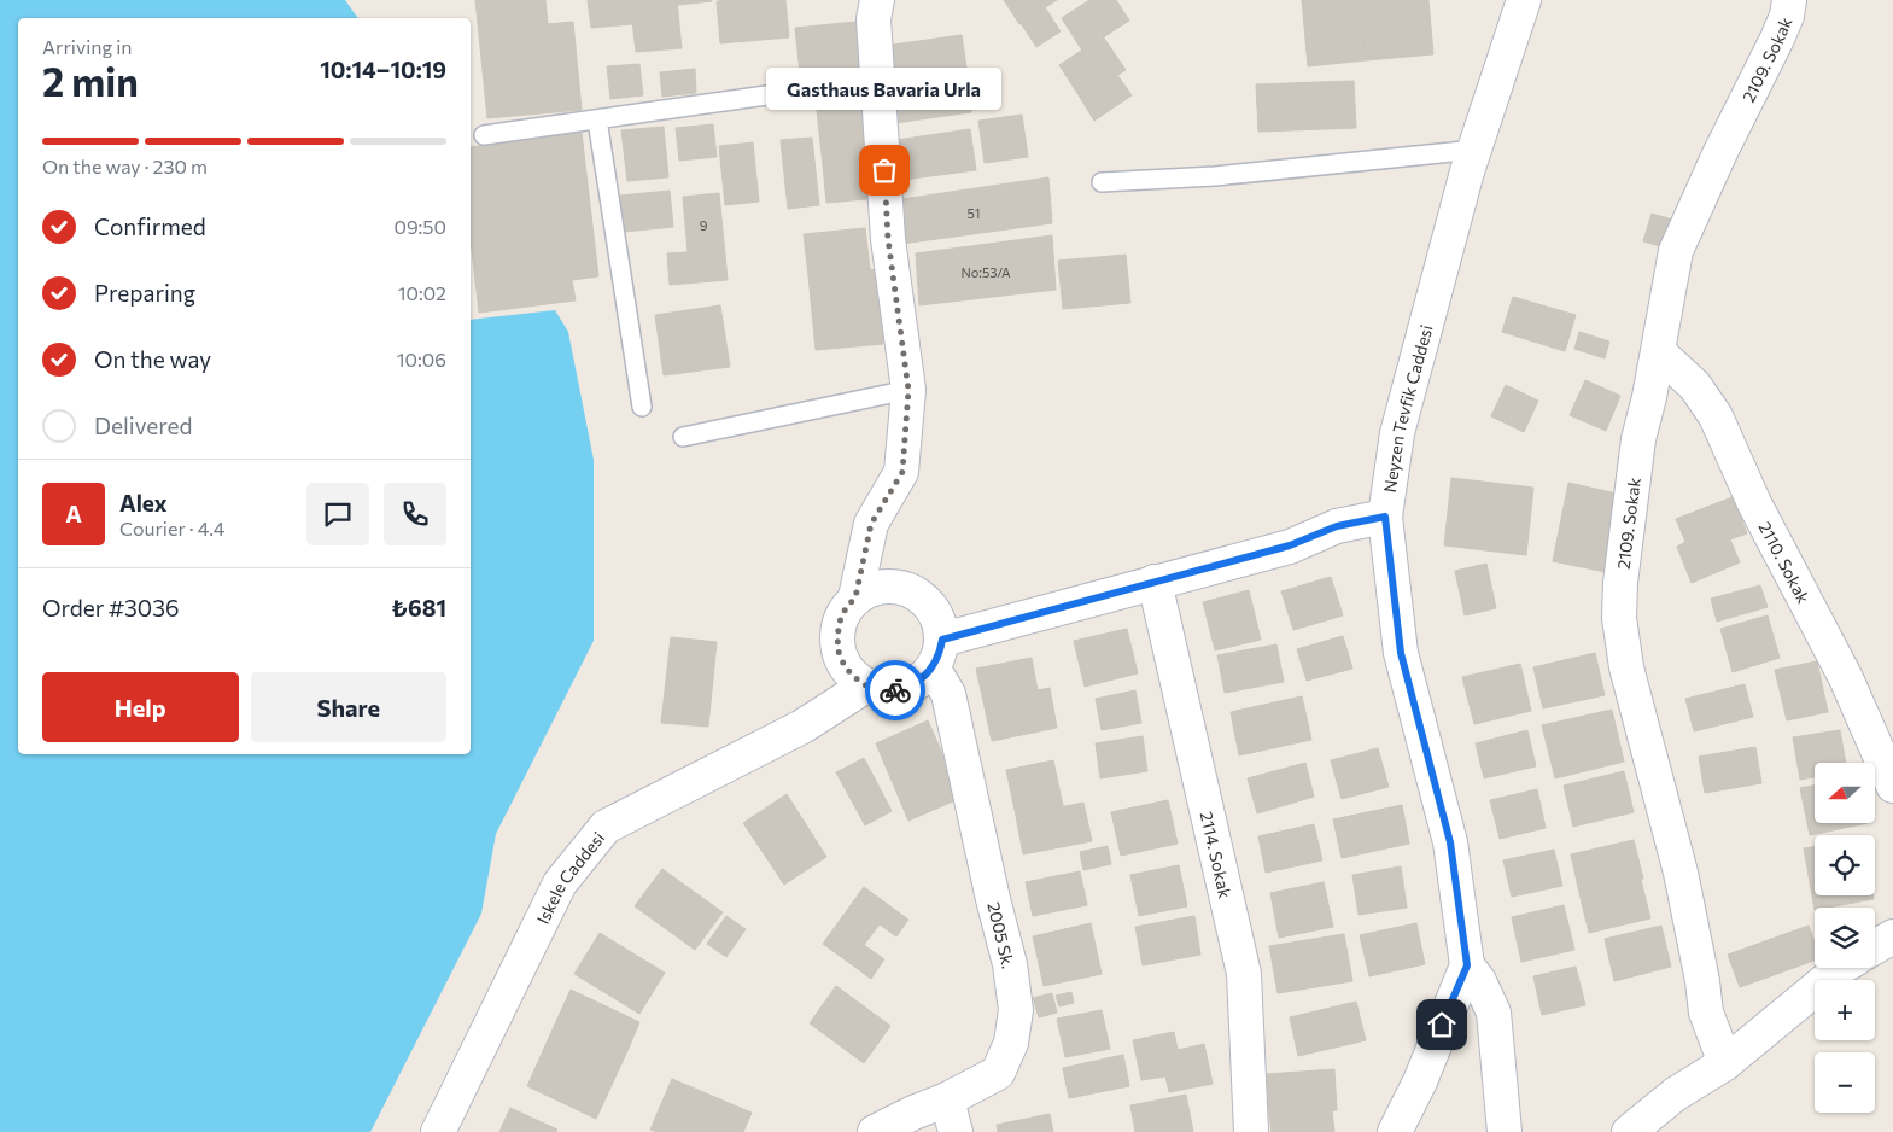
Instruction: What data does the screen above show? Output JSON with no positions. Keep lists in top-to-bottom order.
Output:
{
  "streets": {
    "street": [
      "2109. Sokak",
      "Neyzen Tevfik Caddesi",
      "2110. Sokak",
      "2114. Sokak",
      "Iskele Caddesi",
      "2005 Sk."
    ]
  },
  "crossings": [
    ["2109. Sokak", "2110. Sokak"],
    ["Iskele Caddesi", "2005 Sk."]
  ],
  "places": ["Gasthaus Bavaria Urla"],
  "house_numbers": ["51", "9", "No:53/A"],
  "north": "left",
  "page": {
    "heading": ["2 min", "Arriving in", "10:14–10:19"],
    "panel": [
      "Alex",
      "Courier · 4.4",
      "Order #3036",
      "₺681"
    ],
    "bubble": "Gasthaus Bavaria Urla",
    "bar": "On the way · 230 m",
    "list": [
      ["Confirmed", "09:50"],
      ["Preparing", "10:02"],
      ["On the way", "10:06"],
      "Delivered"
    ],
    "round": "A",
    "buttons": ["Help", "Share"],
    "map_buttons": ["+", "−"]
  }
}
